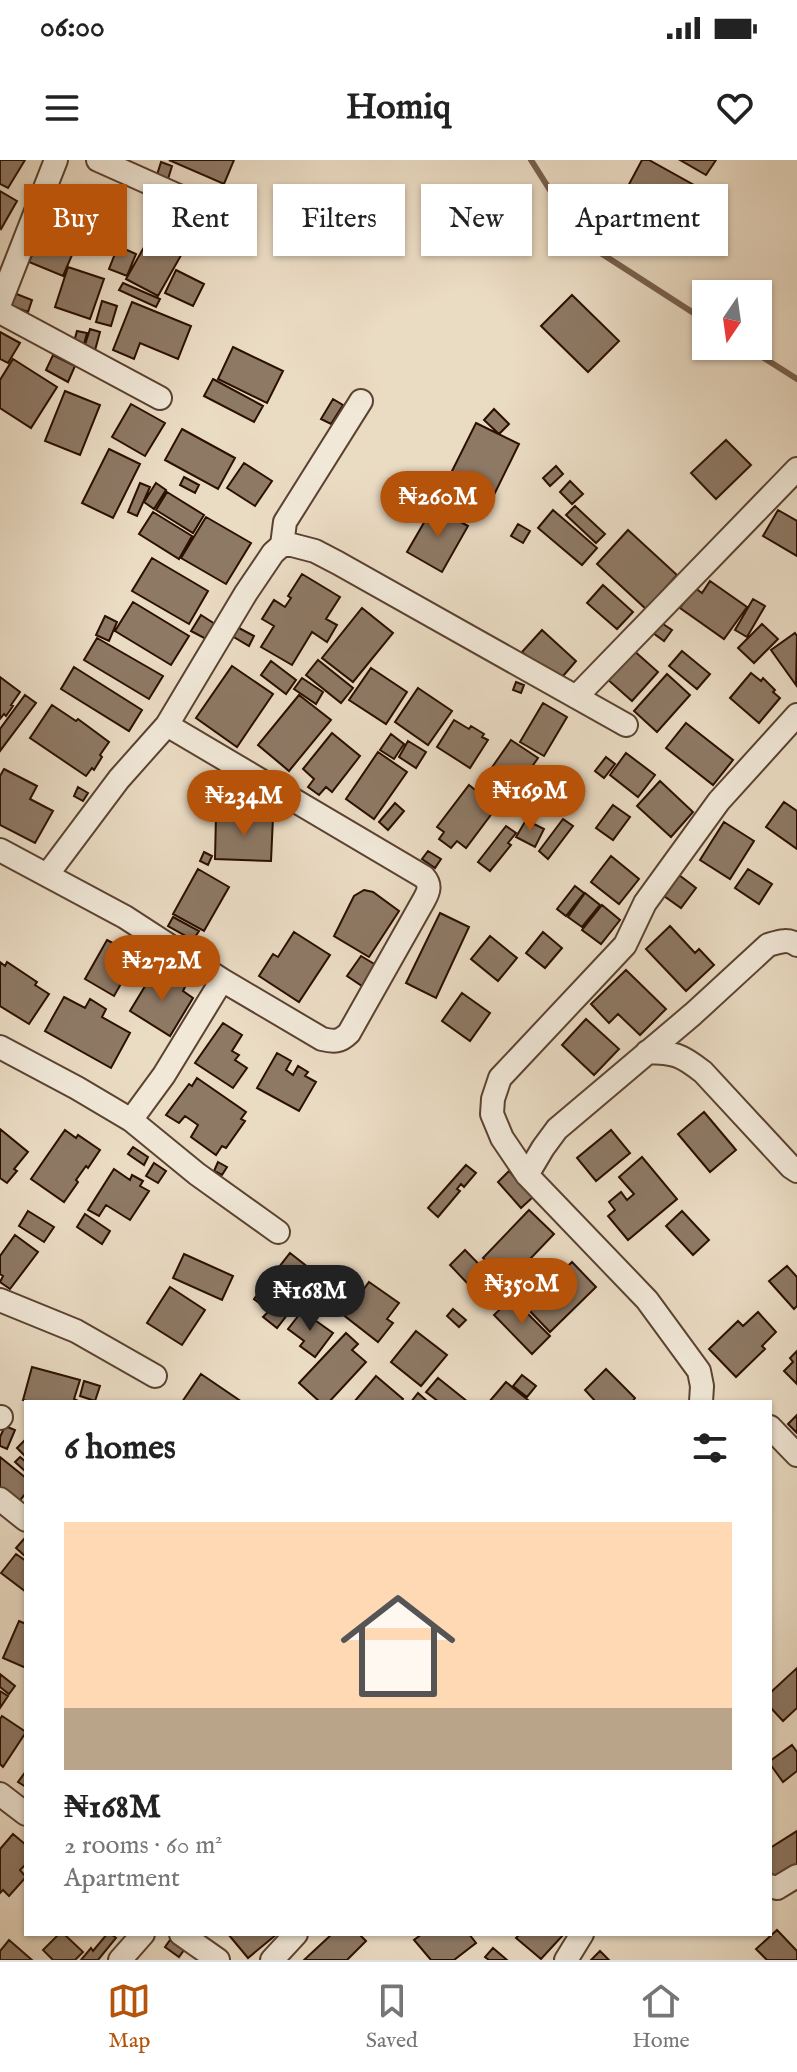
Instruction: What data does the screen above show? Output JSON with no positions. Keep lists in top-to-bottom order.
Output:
{
  "north": "bottom",
  "page": {
    "status": "06:00",
    "header": "Homiq",
    "chip": [
      "Buy",
      "Rent",
      "Filters",
      "New",
      "Apartment"
    ],
    "price": [
      "₦260M",
      "₦169M",
      "₦234M",
      "₦272M",
      "₦350M",
      "₦168M"
    ],
    "heading": "6 homes",
    "list": [
      {
        "name": "₦168M",
        "note": "2 rooms · 60 m² · Apartment"
      }
    ],
    "tabs": ["Map", "Saved", "Home"]
  }
}
